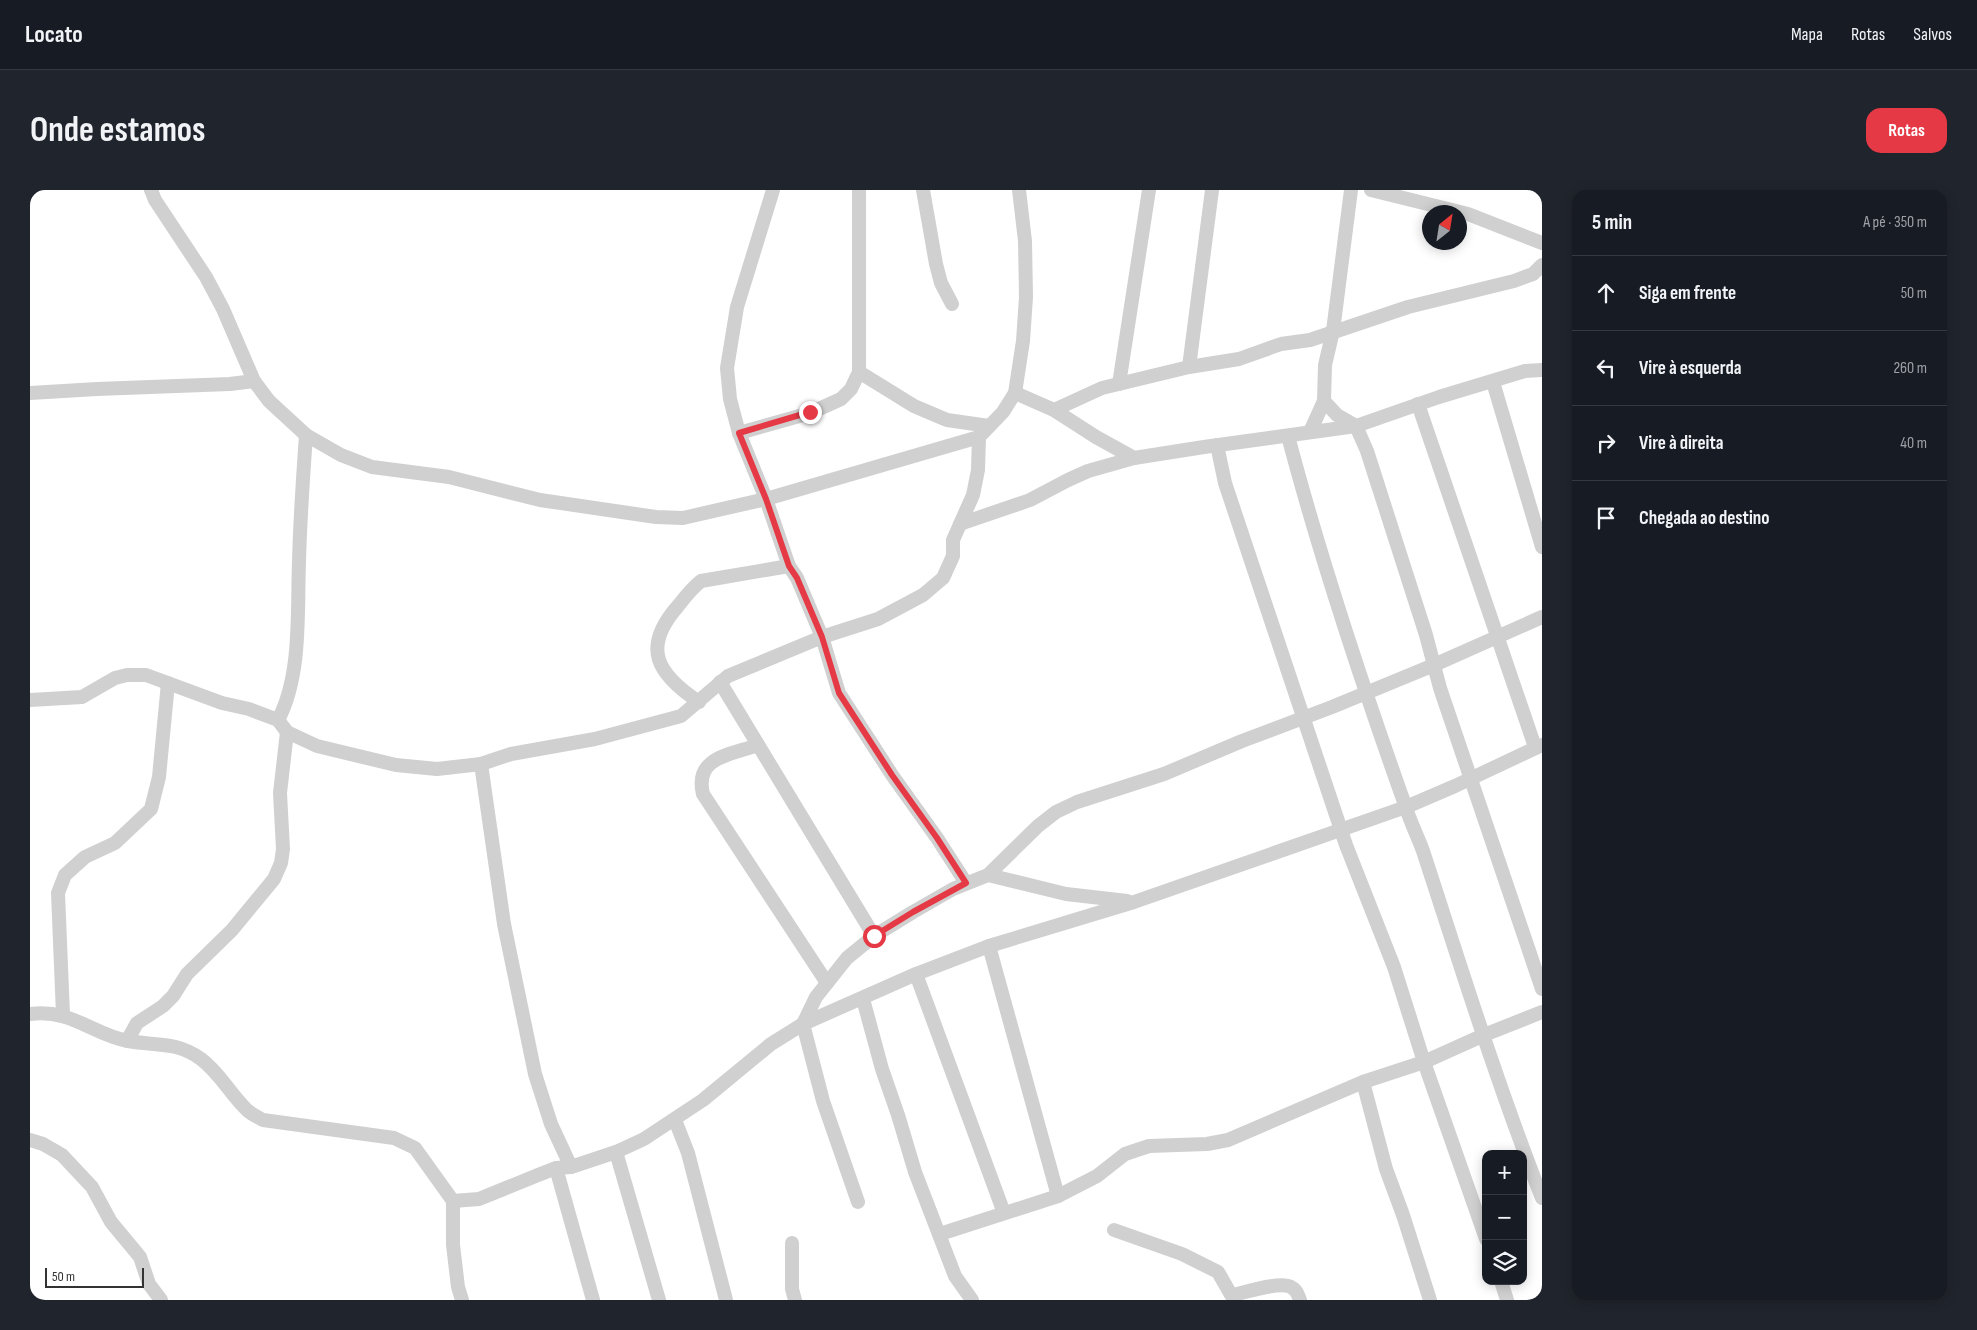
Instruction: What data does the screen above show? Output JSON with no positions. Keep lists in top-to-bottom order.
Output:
{
  "scale_bar": "50 m",
  "north": "top right",
  "page": {
    "header": "Locato",
    "nav": ["Mapa", "Rotas", "Salvos"],
    "buttons": "Rotas",
    "title": "Onde estamos",
    "heading": ["5 min", "A pé · 350 m"],
    "list": [
      ["Siga em frente", "50 m"],
      ["Vire à esquerda", "260 m"],
      ["Vire à direita", "40 m"],
      "Chegada ao destino"
    ],
    "map_buttons": ["+", "−"],
    "scale": "50 m"
  }
}
